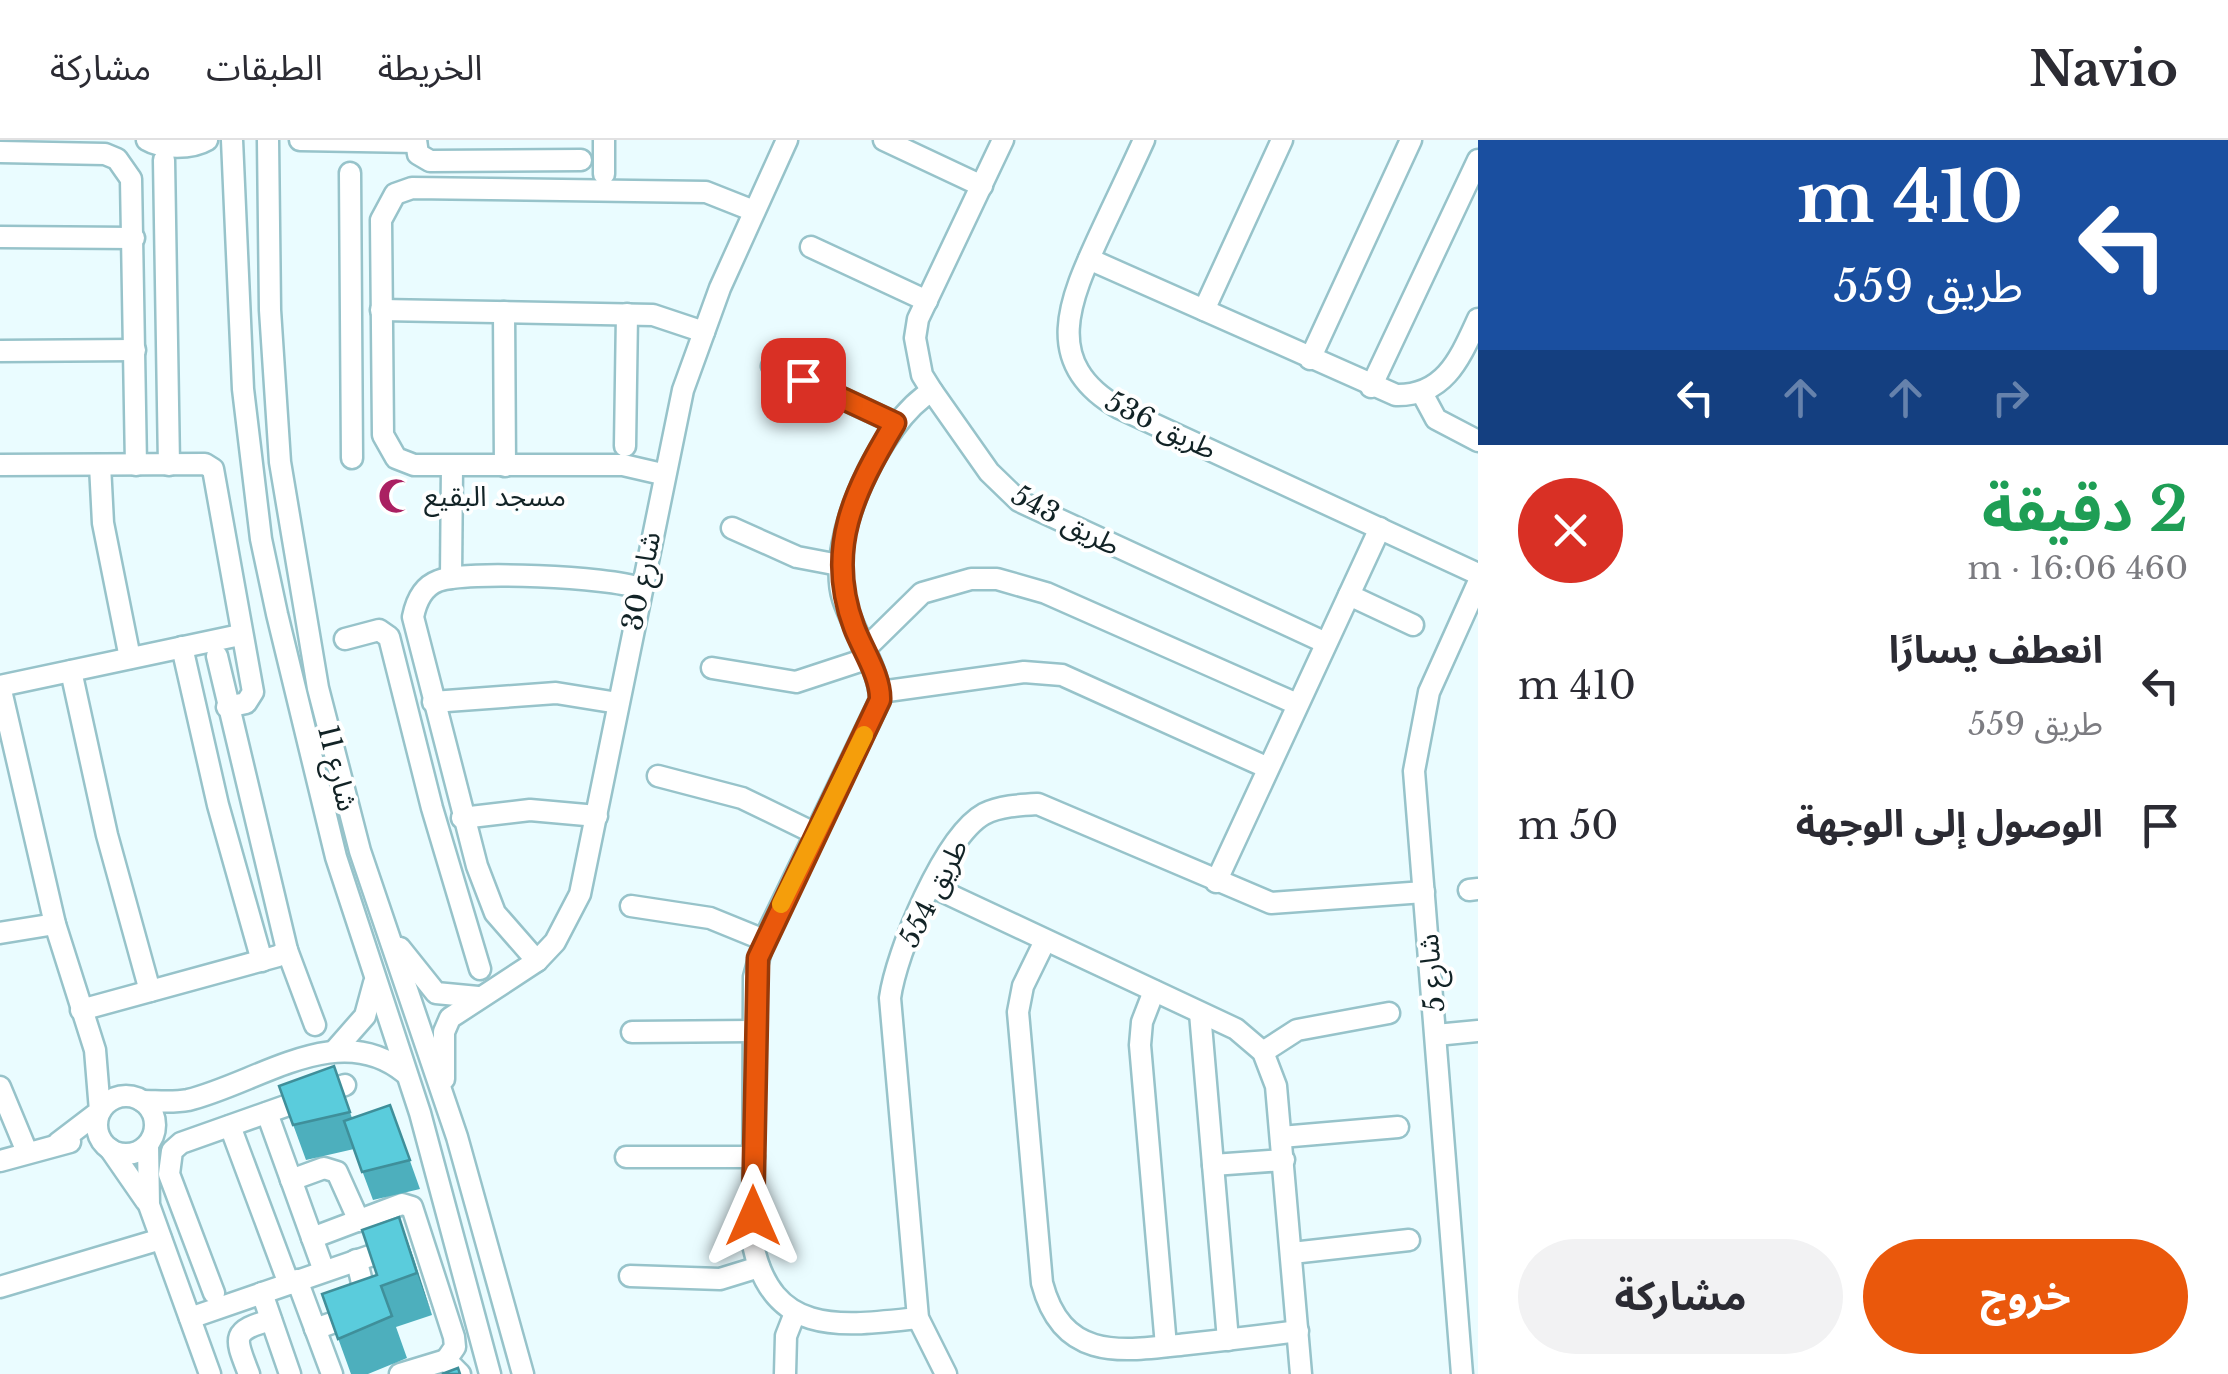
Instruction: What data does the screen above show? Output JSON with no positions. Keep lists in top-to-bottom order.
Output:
{
  "streets": {
    "street": [
      "طريق 536",
      "طريق 543",
      "شارع 30",
      "شارع 11",
      "طريق 554",
      "شارع 5"
    ]
  },
  "crossings": [
    ["شارع 30", "شارع 11"],
    ["طريق 554", "شارع 5"]
  ],
  "places": {
    "mosque": ["مسجد البقيع"]
  },
  "page": {
    "header": "Navio",
    "nav": ["الخريطة", "الطبقات", "مشاركة"],
    "turn": ["410 m", "طريق 559"],
    "heading": ["2 دقيقة", "460 m · 16:06"],
    "list": [
      {
        "name": "انعطف يسارًا",
        "note": "طريق 559",
        "value": "410 m"
      },
      {
        "name": "الوصول إلى الوجهة",
        "value": "50 m"
      }
    ],
    "buttons": ["خروج", "مشاركة"]
  }
}
